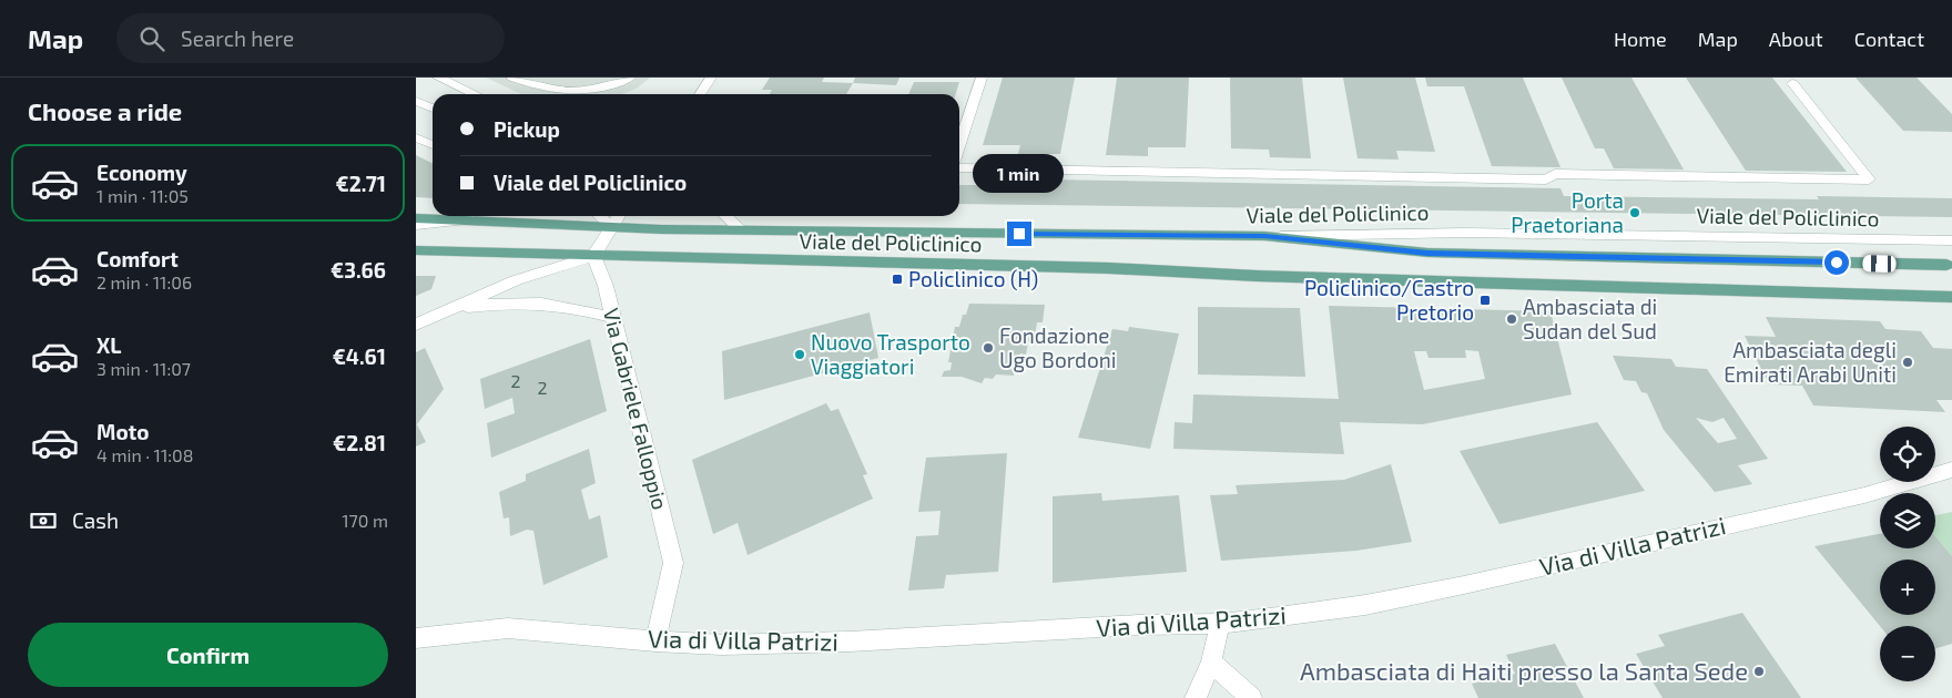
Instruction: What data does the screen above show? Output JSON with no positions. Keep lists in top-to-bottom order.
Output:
{
  "streets": {
    "main road": ["Viale del Policlinico"],
    "street": ["Via Gabriele Falloppio", "Via di Villa Patrizi"]
  },
  "crossings": [
    ["Viale del Policlinico", "Via Gabriele Falloppio"],
    ["Via Gabriele Falloppio", "Via di Villa Patrizi"]
  ],
  "places": {
    "other": [
      "Porta Praetoriana",
      "Ambasciata di Sudan del Sud",
      "Fondazione Ugo Bordoni",
      "Nuovo Trasporto Viaggiatori",
      "Ambasciata degli Emirati Arabi Uniti",
      "Ambasciata di Haiti presso la Santa Sede"
    ],
    "transit": ["Policlinico (H)", "Policlinico/Castro Pretorio"]
  },
  "house_numbers": ["2", "2"],
  "page": {
    "header": "Map",
    "search": "Search here",
    "nav": [
      "Home",
      "Map",
      "About",
      "Contact"
    ],
    "heading": "Choose a ride",
    "banner": ["Pickup", "Viale del Policlinico"],
    "list": [
      {
        "name": "Economy",
        "note": "1 min · 11:05",
        "value": "€2.71"
      },
      {
        "name": "Comfort",
        "note": "2 min · 11:06",
        "value": "€3.66"
      },
      {
        "name": "XL",
        "note": "3 min · 11:07",
        "value": "€4.61"
      },
      {
        "name": "Moto",
        "note": "4 min · 11:08",
        "value": "€2.81"
      }
    ],
    "bubble": "1 min",
    "map_buttons": ["+", "−"],
    "pay": ["Cash", "170 m"],
    "buttons": "Confirm"
  }
}
